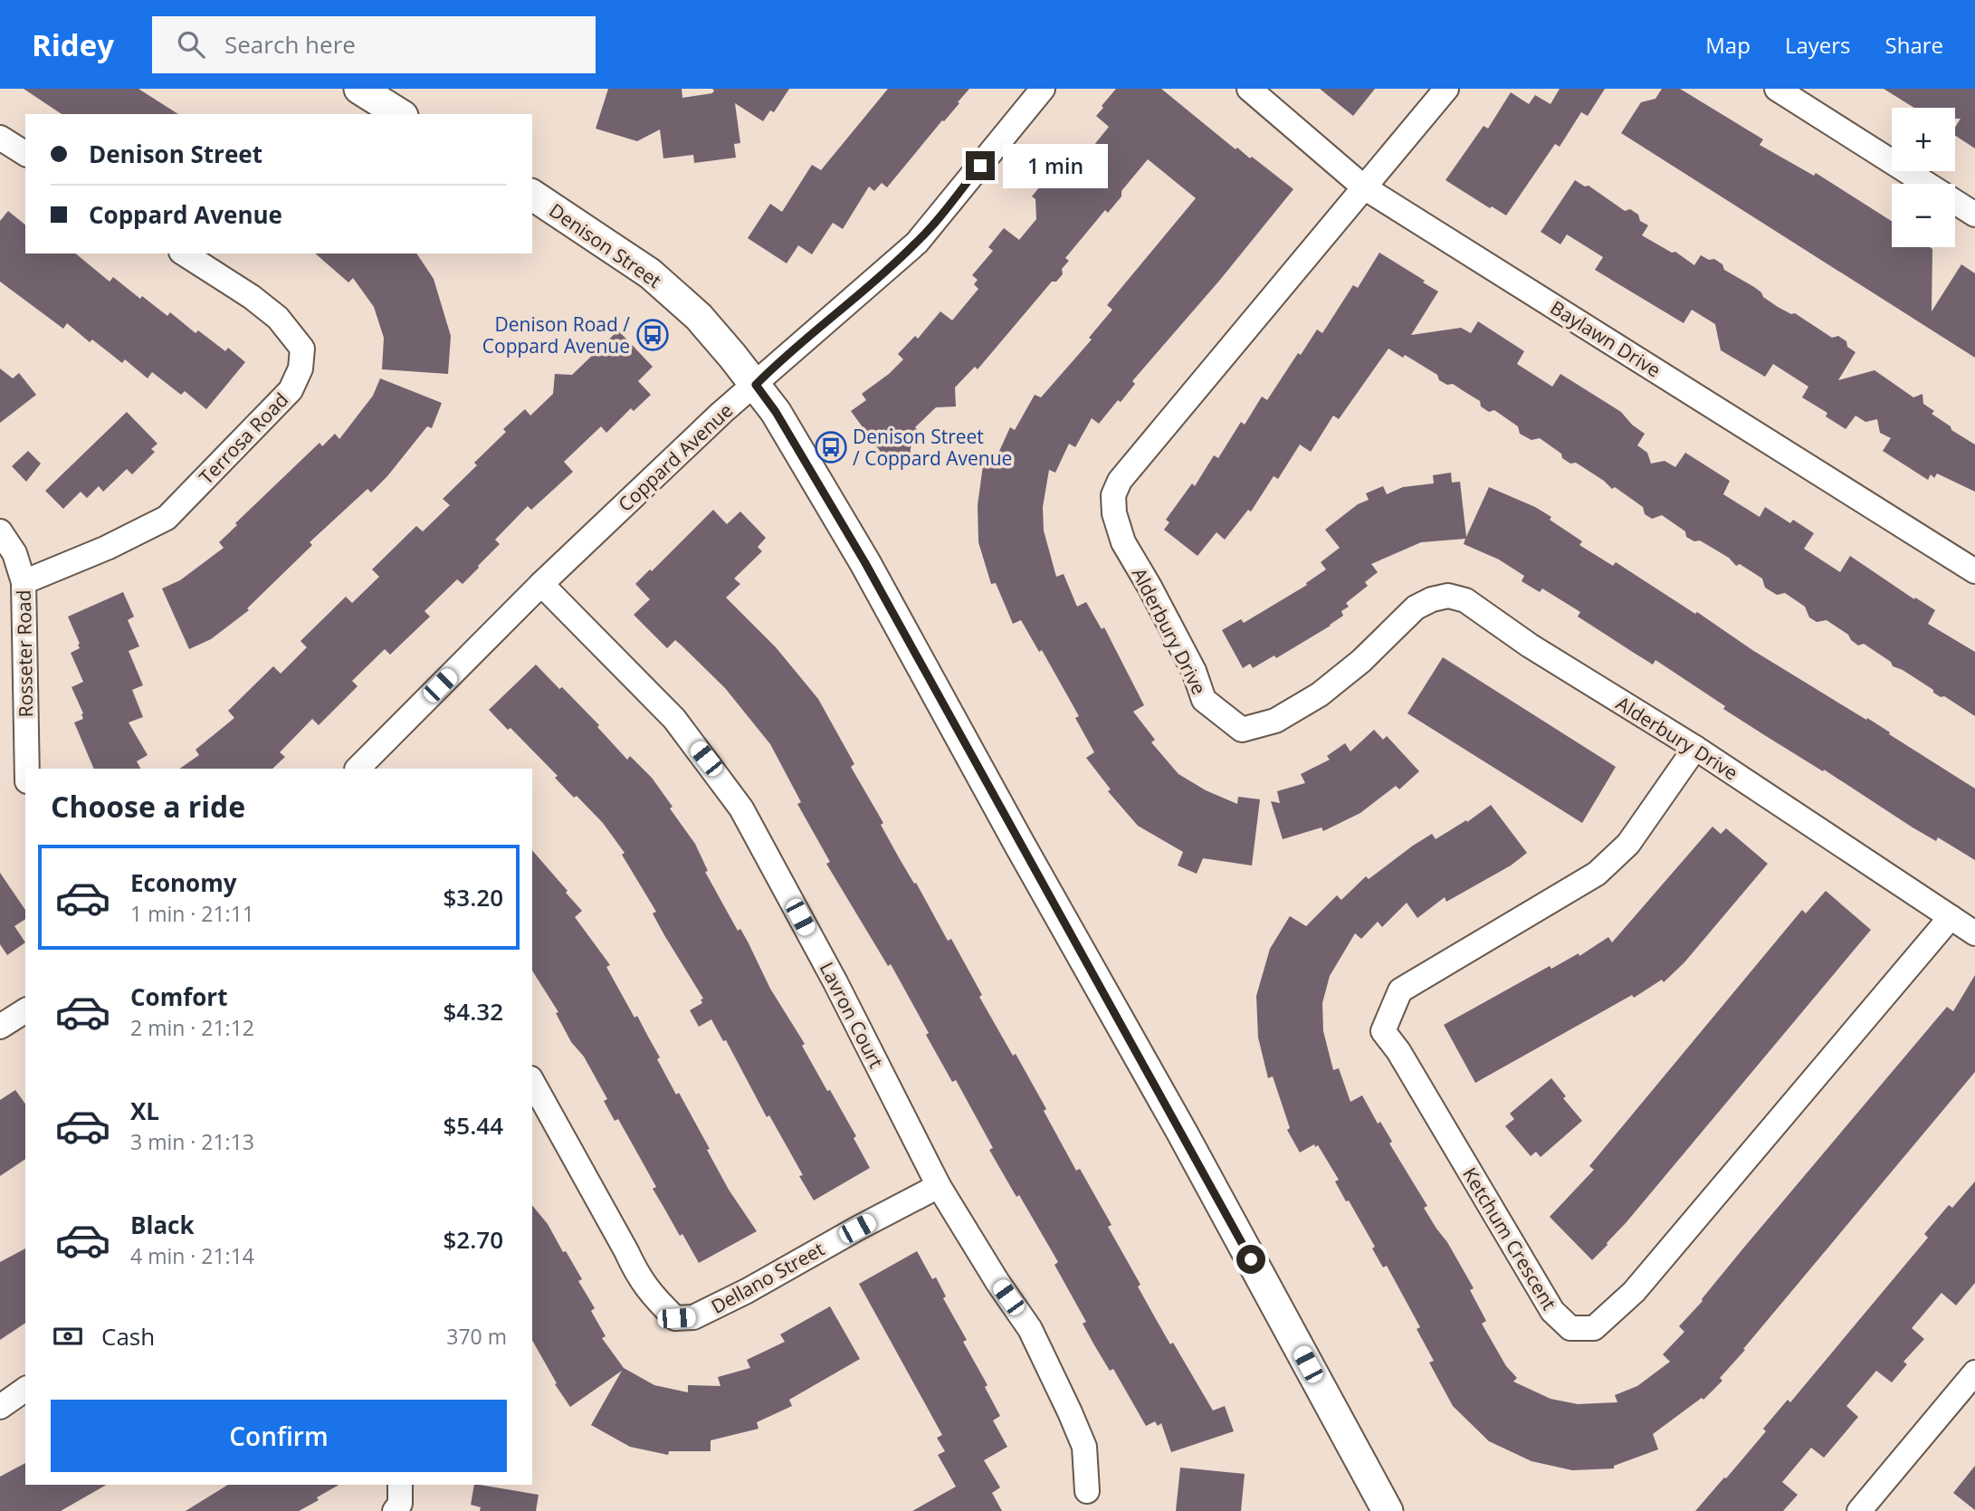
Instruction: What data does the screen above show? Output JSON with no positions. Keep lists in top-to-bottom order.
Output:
{
  "streets": {
    "street": [
      "Denison Street",
      "Baylawn Drive",
      "Terrosa Road",
      "Coppard Avenue",
      "Alderbury Drive",
      "Rosseter Road",
      "Lavron Court",
      "Ketchum Crescent",
      "Dellano Street"
    ]
  },
  "crossings": [
    ["Denison Street", "Coppard Avenue"],
    ["Baylawn Drive", "Alderbury Drive"],
    ["Terrosa Road", "Rosseter Road"],
    ["Coppard Avenue", "Lavron Court"],
    ["Alderbury Drive", "Ketchum Crescent"],
    ["Lavron Court", "Dellano Street"]
  ],
  "places": {
    "bus stop": ["Denison Road / Coppard Avenue", "Denison Street / Coppard Avenue"]
  },
  "page": {
    "header": "Ridey",
    "search": "Search here",
    "nav": ["Map", "Layers", "Share"],
    "map_buttons": ["+", "−"],
    "banner": ["Denison Street", "Coppard Avenue"],
    "bubble": "1 min",
    "heading": "Choose a ride",
    "list": [
      {
        "name": "Economy",
        "note": "1 min · 21:11",
        "value": "$3.20"
      },
      {
        "name": "Comfort",
        "note": "2 min · 21:12",
        "value": "$4.32"
      },
      {
        "name": "XL",
        "note": "3 min · 21:13",
        "value": "$5.44"
      },
      {
        "name": "Black",
        "note": "4 min · 21:14",
        "value": "$2.70"
      }
    ],
    "pay": ["Cash", "370 m"],
    "buttons": "Confirm"
  }
}
